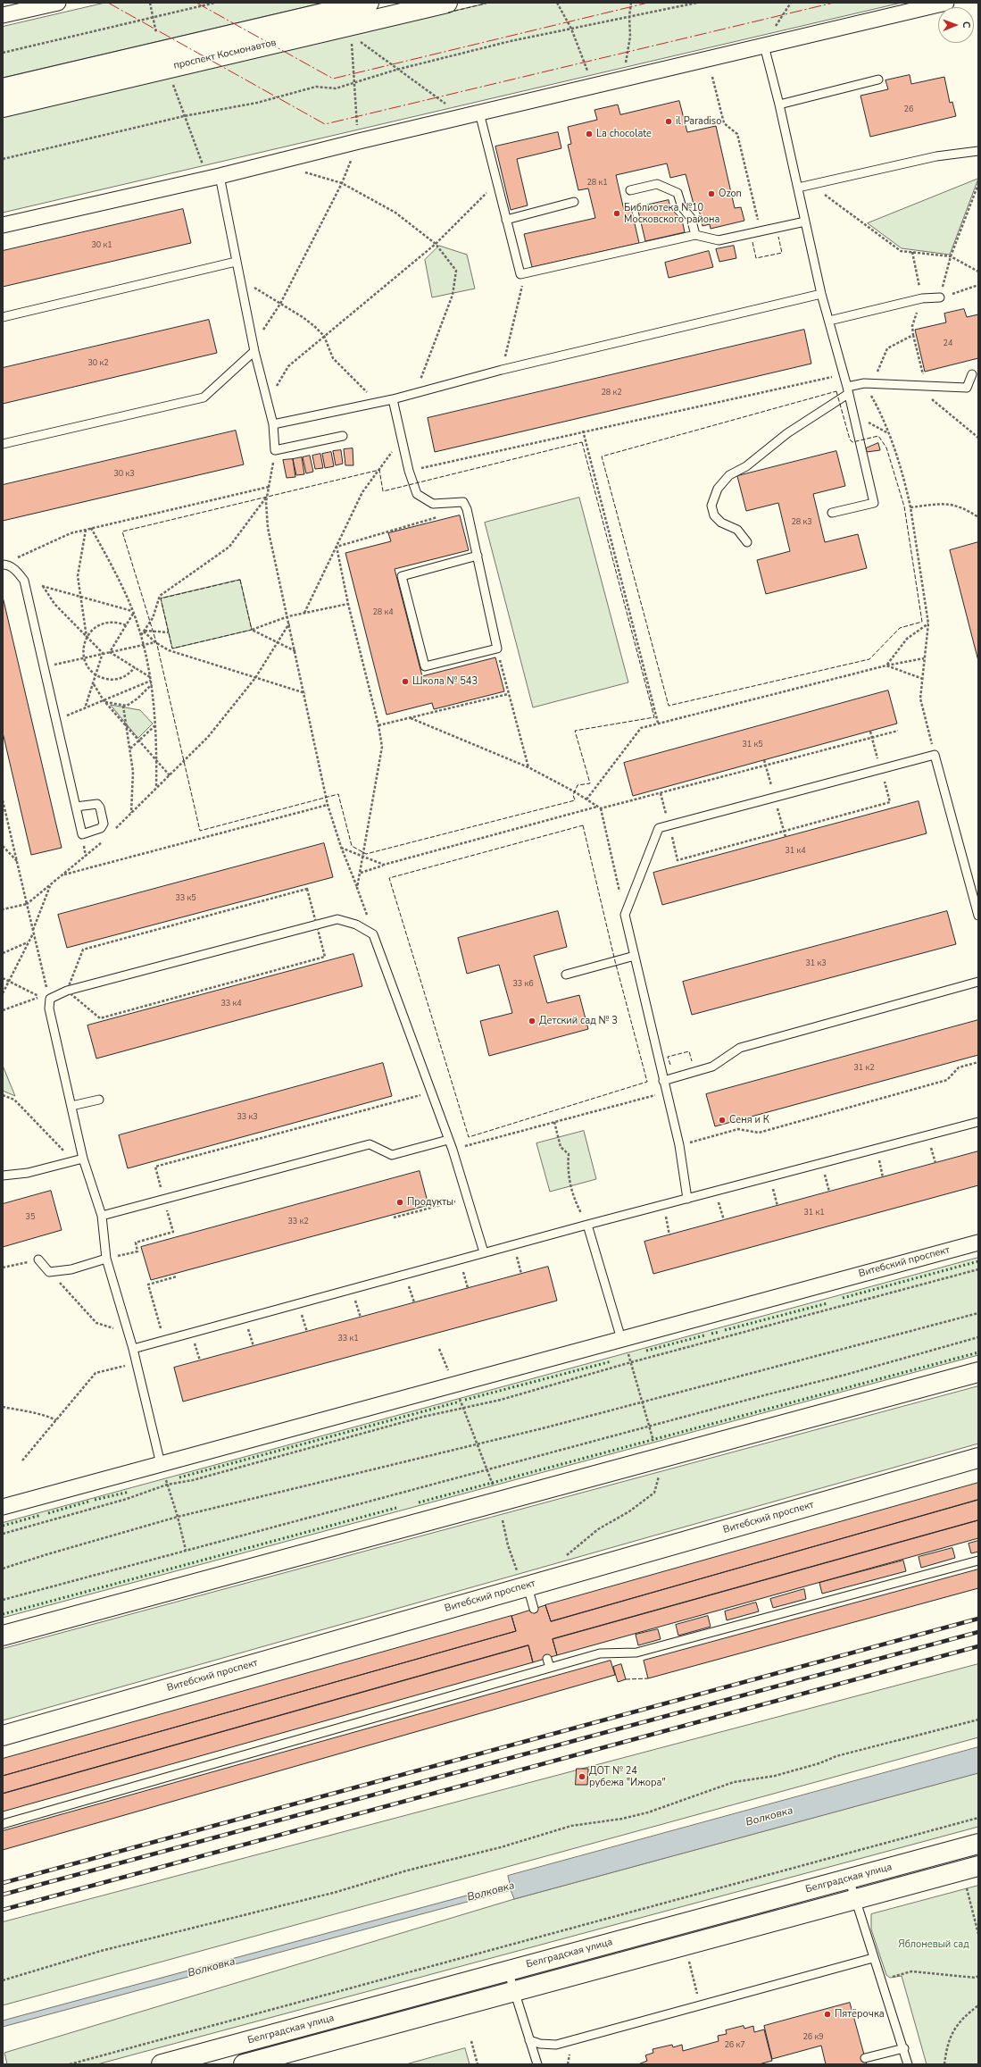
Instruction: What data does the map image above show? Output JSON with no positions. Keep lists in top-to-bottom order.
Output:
{
  "streets": {
    "street": ["проспект Космонавтов", "Витебский проспект", "Белградская улица"]
  },
  "water": ["Волковка"],
  "parks": ["Яблоневый сад"],
  "places": [
    "il Paradiso",
    "La chocolate",
    "Ozon",
    "Библиотека №10 Московского района",
    "Школа № 543",
    "Детский сад № 3",
    "Сеня и К",
    "Продукты",
    "ДОТ № 24 рубежа \"Ижора\"",
    "Пятёрочка"
  ],
  "house_numbers": [
    "26",
    "28 к1",
    "30 к1",
    "24",
    "30 к2",
    "28 к2",
    "30 к3",
    "28 к3",
    "28 к4",
    "31 к5",
    "31 к4",
    "33 к5",
    "31 к3",
    "33 к6",
    "33 к4",
    "31 к2",
    "33 к3",
    "31 к1",
    "35",
    "33 к2",
    "33 к1",
    "26 к9",
    "26 к7"
  ],
  "north": "right"
}
